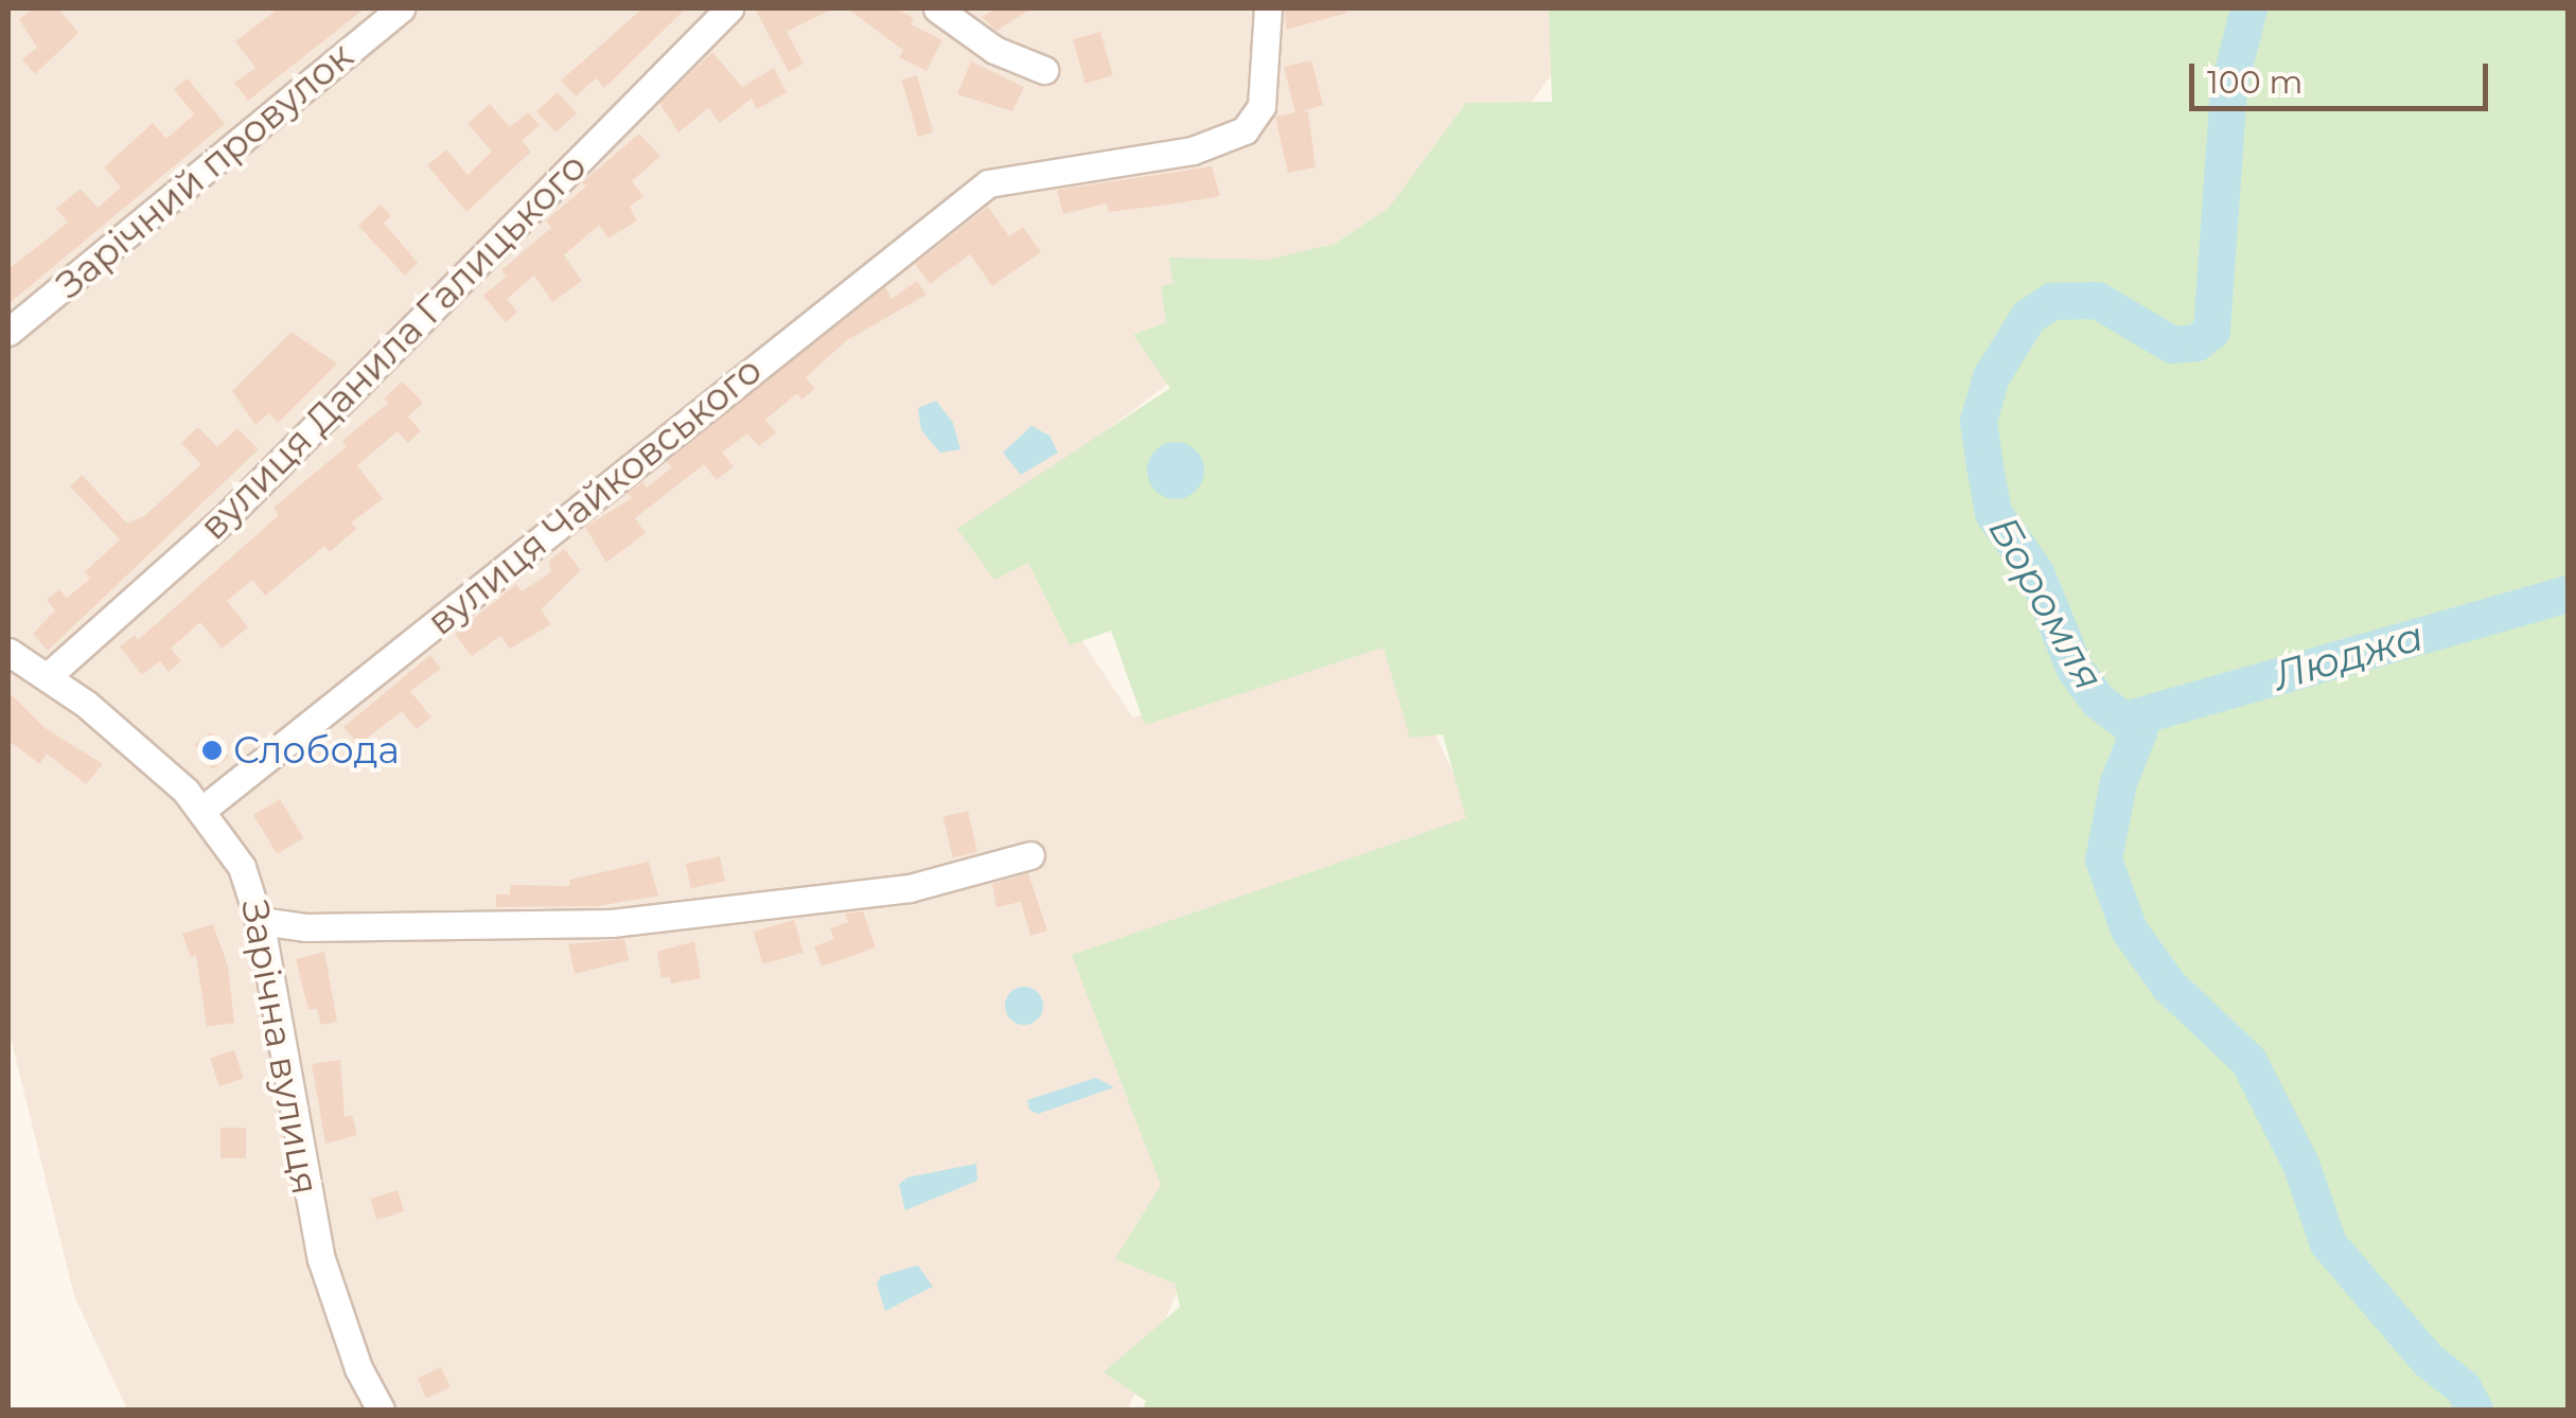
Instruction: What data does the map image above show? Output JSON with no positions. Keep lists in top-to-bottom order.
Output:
{
  "streets": {
    "street": [
      "Зарічний провулок",
      "вулиця Данила Галицького",
      "вулиця Чайковського",
      "Зарічна вулиця"
    ]
  },
  "crossings": [
    ["вулиця Данила Галицького", "Зарічна вулиця"],
    ["вулиця Чайковського", "Зарічна вулиця"]
  ],
  "water": ["Боромля", "Люджа"],
  "places": ["Слобода"],
  "scale_bar": "100 m"
}
